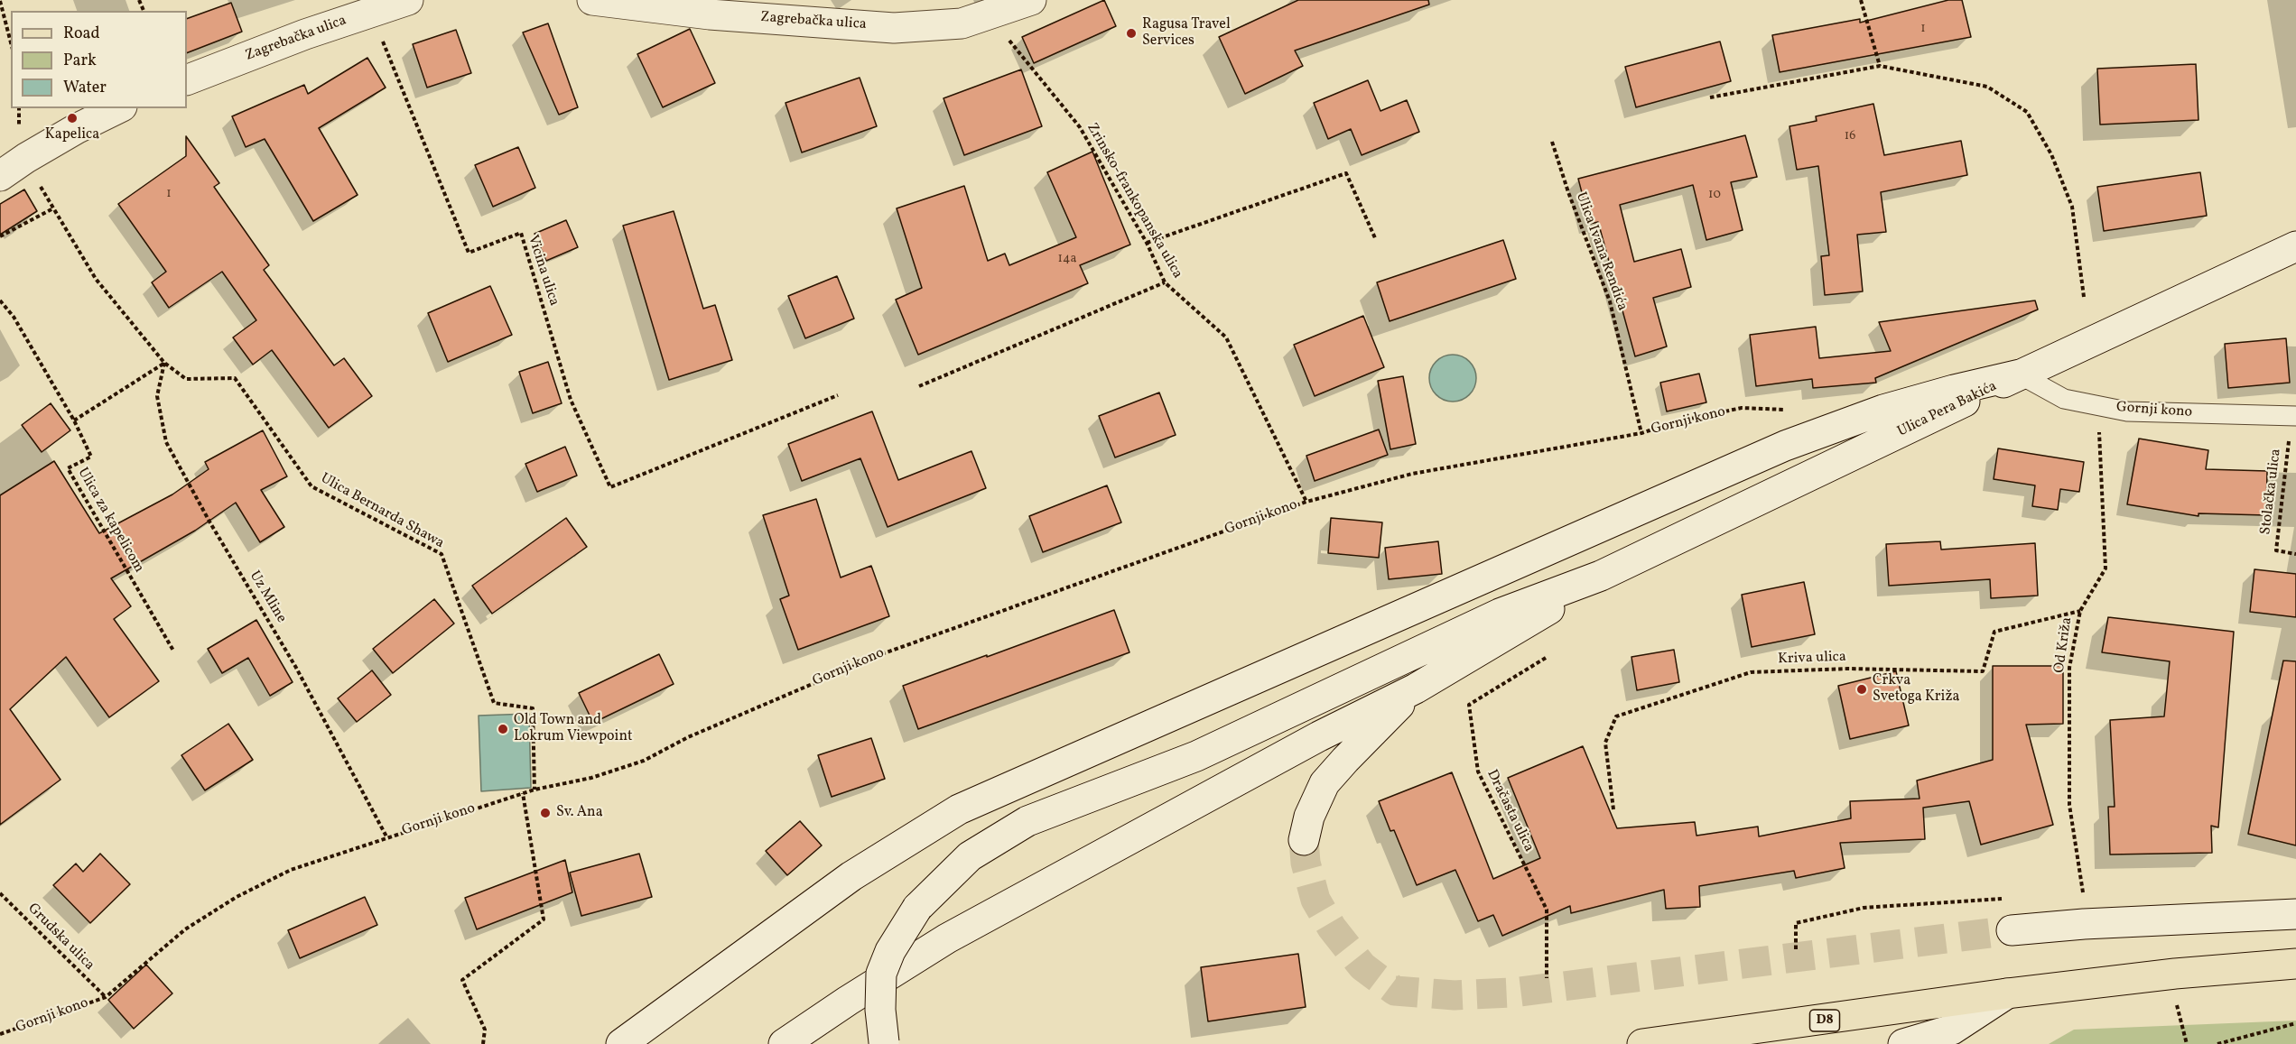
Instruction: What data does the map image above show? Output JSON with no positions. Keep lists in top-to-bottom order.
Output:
{
  "streets": {
    "main road": ["Zagrebačka ulica", "Ulica Pera Bakića", "D8"],
    "lane": ["Gornji kono"],
    "path": [
      "Zrinsko-frankopanska ulica",
      "Ulica Ivana Rendića",
      "Vicina ulica",
      "Stolačka ulica",
      "Ulica Bernarda Shawa",
      "Ulica za kapelicom",
      "Uz Mline",
      "Od Križa",
      "Kriva ulica",
      "Dračasta ulica",
      "Grudska ulica"
    ]
  },
  "crossings": [
    ["Zagrebačka ulica", "Vicina ulica"],
    ["Zrinsko-frankopanska ulica", "Gornji kono"],
    ["Ulica Ivana Rendića", "Gornji kono"],
    ["Ulica Pera Bakića", "Gornji kono"],
    ["Gornji kono", "Stolačka ulica"],
    ["Gornji kono", "Ulica Bernarda Shawa"],
    ["Gornji kono", "Uz Mline"],
    ["Gornji kono", "Od Križa"],
    ["Gornji kono", "Grudska ulica"],
    ["Ulica Bernarda Shawa", "Uz Mline"],
    ["Od Križa", "Kriva ulica"]
  ],
  "places": [
    "Ragusa Travel Services",
    "Kapelica",
    "Crkva Svetoga Križa",
    "Old Town and Lokrum Viewpoint",
    "Sv. Ana"
  ],
  "house_numbers": [
    "1",
    "16",
    "1",
    "10",
    "14a"
  ],
  "legend": ["Road", "Park", "Water"]
}
